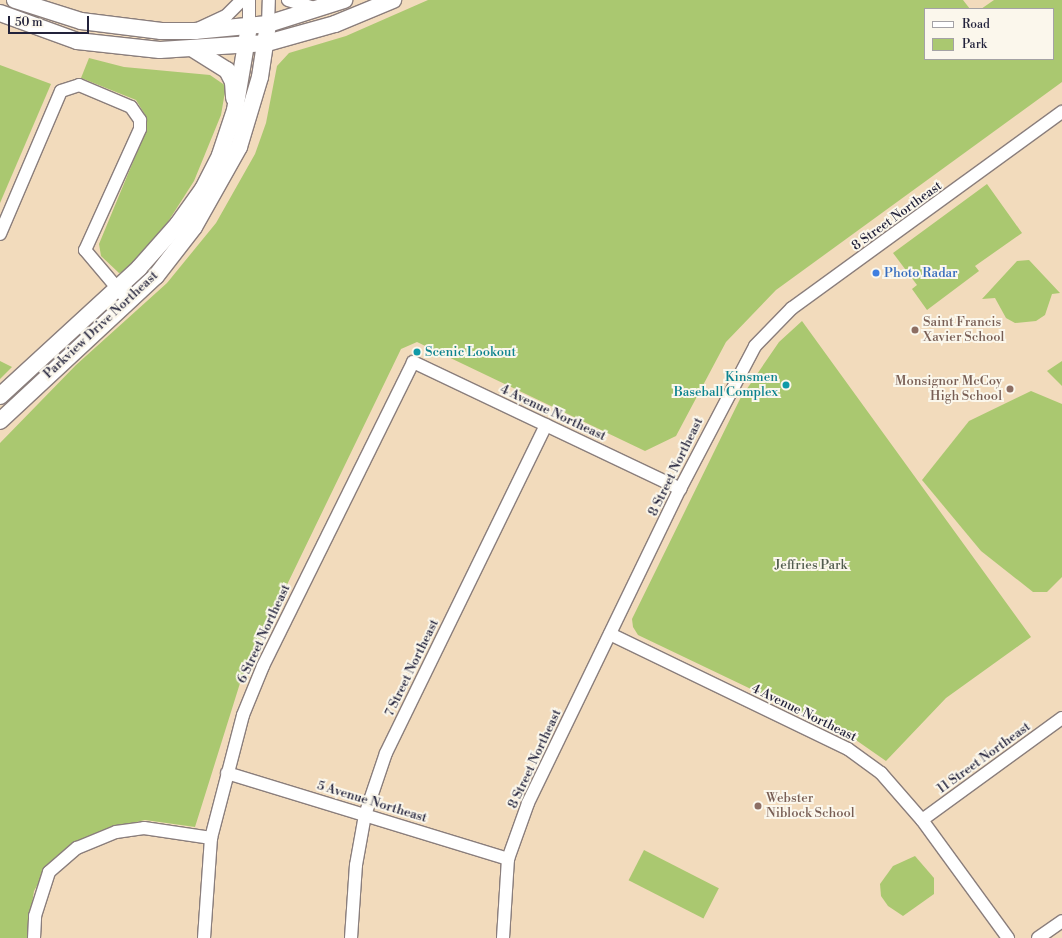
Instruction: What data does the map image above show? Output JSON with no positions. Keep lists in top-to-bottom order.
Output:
{
  "streets": {
    "main road": ["Parkview Drive Northeast"],
    "street": [
      "8 Street Northeast",
      "4 Avenue Northeast",
      "6 Street Northeast",
      "7 Street Northeast",
      "11 Street Northeast",
      "5 Avenue Northeast"
    ]
  },
  "crossings": [
    ["8 Street Northeast", "4 Avenue Northeast"],
    ["8 Street Northeast", "5 Avenue Northeast"],
    ["4 Avenue Northeast", "6 Street Northeast"],
    ["4 Avenue Northeast", "7 Street Northeast"],
    ["4 Avenue Northeast", "11 Street Northeast"],
    ["6 Street Northeast", "5 Avenue Northeast"],
    ["7 Street Northeast", "5 Avenue Northeast"]
  ],
  "parks": ["Jeffries Park"],
  "places": [
    "Photo Radar",
    "Saint Francis Xavier School",
    "Scenic Lookout",
    "Kinsmen Baseball Complex",
    "Monsignor McCoy High School",
    "Webster Niblock School"
  ],
  "legend": ["Road", "Park"],
  "scale_bar": "50 m"
}
